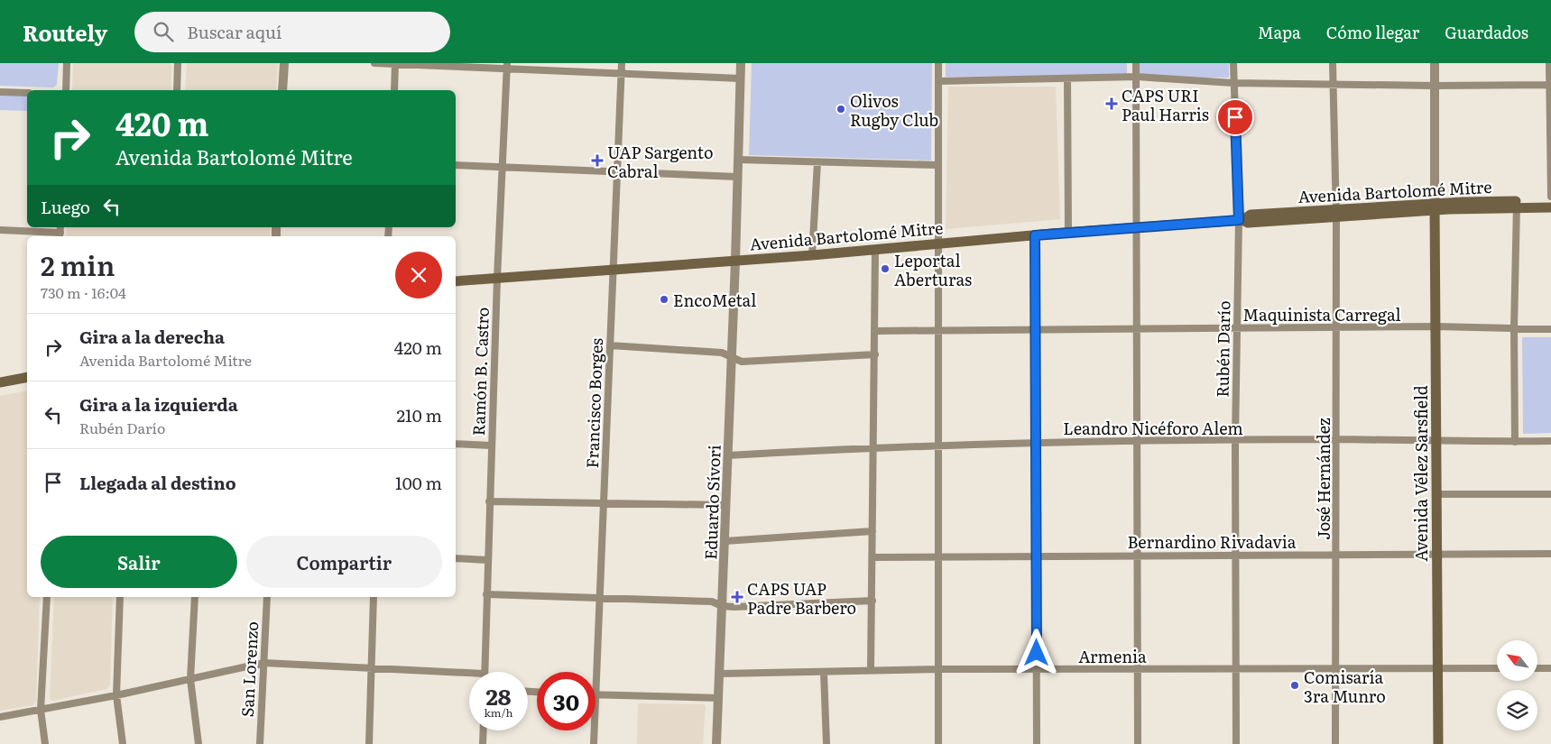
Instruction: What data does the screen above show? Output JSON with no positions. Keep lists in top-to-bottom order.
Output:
{
  "streets": {
    "main road": ["Avenida Bartolomé Mitre", "Avenida Vélez Sarsfield"],
    "street": [
      "Maquinista Carregal",
      "Rubén Darío",
      "Ramón B. Castro",
      "Francisco Borges",
      "Leandro Nicéforo Alem",
      "José Hernández",
      "Eduardo Sívori",
      "Bernardino Rivadavia",
      "Armenia",
      "San Lorenzo"
    ]
  },
  "crossings": [
    ["Avenida Bartolomé Mitre", "Rubén Darío"],
    ["Avenida Bartolomé Mitre", "Ramón B. Castro"],
    ["Avenida Bartolomé Mitre", "Francisco Borges"],
    ["Avenida Bartolomé Mitre", "Avenida Vélez Sarsfield"],
    ["Avenida Bartolomé Mitre", "José Hernández"],
    ["Avenida Bartolomé Mitre", "Eduardo Sívori"],
    ["Maquinista Carregal", "Rubén Darío"],
    ["Maquinista Carregal", "Avenida Vélez Sarsfield"],
    ["Maquinista Carregal", "José Hernández"],
    ["Rubén Darío", "Leandro Nicéforo Alem"],
    ["Rubén Darío", "Bernardino Rivadavia"],
    ["Rubén Darío", "Armenia"],
    ["Leandro Nicéforo Alem", "Avenida Vélez Sarsfield"],
    ["Leandro Nicéforo Alem", "José Hernández"],
    ["Leandro Nicéforo Alem", "Eduardo Sívori"],
    ["Avenida Vélez Sarsfield", "Bernardino Rivadavia"],
    ["Avenida Vélez Sarsfield", "Armenia"],
    ["José Hernández", "Bernardino Rivadavia"],
    ["José Hernández", "Armenia"],
    ["Eduardo Sívori", "Armenia"]
  ],
  "places": {
    "health": ["CAPS URI Paul Harris", "UAP Sargento Cabral", "CAPS UAP Padre Barbero"],
    "other": [
      "Olivos Rugby Club",
      "Leportal Aberturas",
      "EncoMetal",
      "Comisaría 3ra Munro"
    ]
  },
  "north": "top left",
  "page": {
    "header": "Routely",
    "search": "Buscar aquí",
    "nav": ["Mapa", "Cómo llegar", "Guardados"],
    "turn": ["420 m", "Avenida Bartolomé Mitre"],
    "then": "Luego",
    "heading": ["2 min", "730 m · 16:04"],
    "list": [
      {
        "name": "Gira a la derecha",
        "note": "Avenida Bartolomé Mitre",
        "value": "420 m"
      },
      {
        "name": "Gira a la izquierda",
        "note": "Rubén Darío",
        "value": "210 m"
      },
      {
        "name": "Llegada al destino",
        "value": "100 m"
      }
    ],
    "buttons": ["Salir", "Compartir"],
    "speed": "28 km/h",
    "limit": "30"
  }
}
